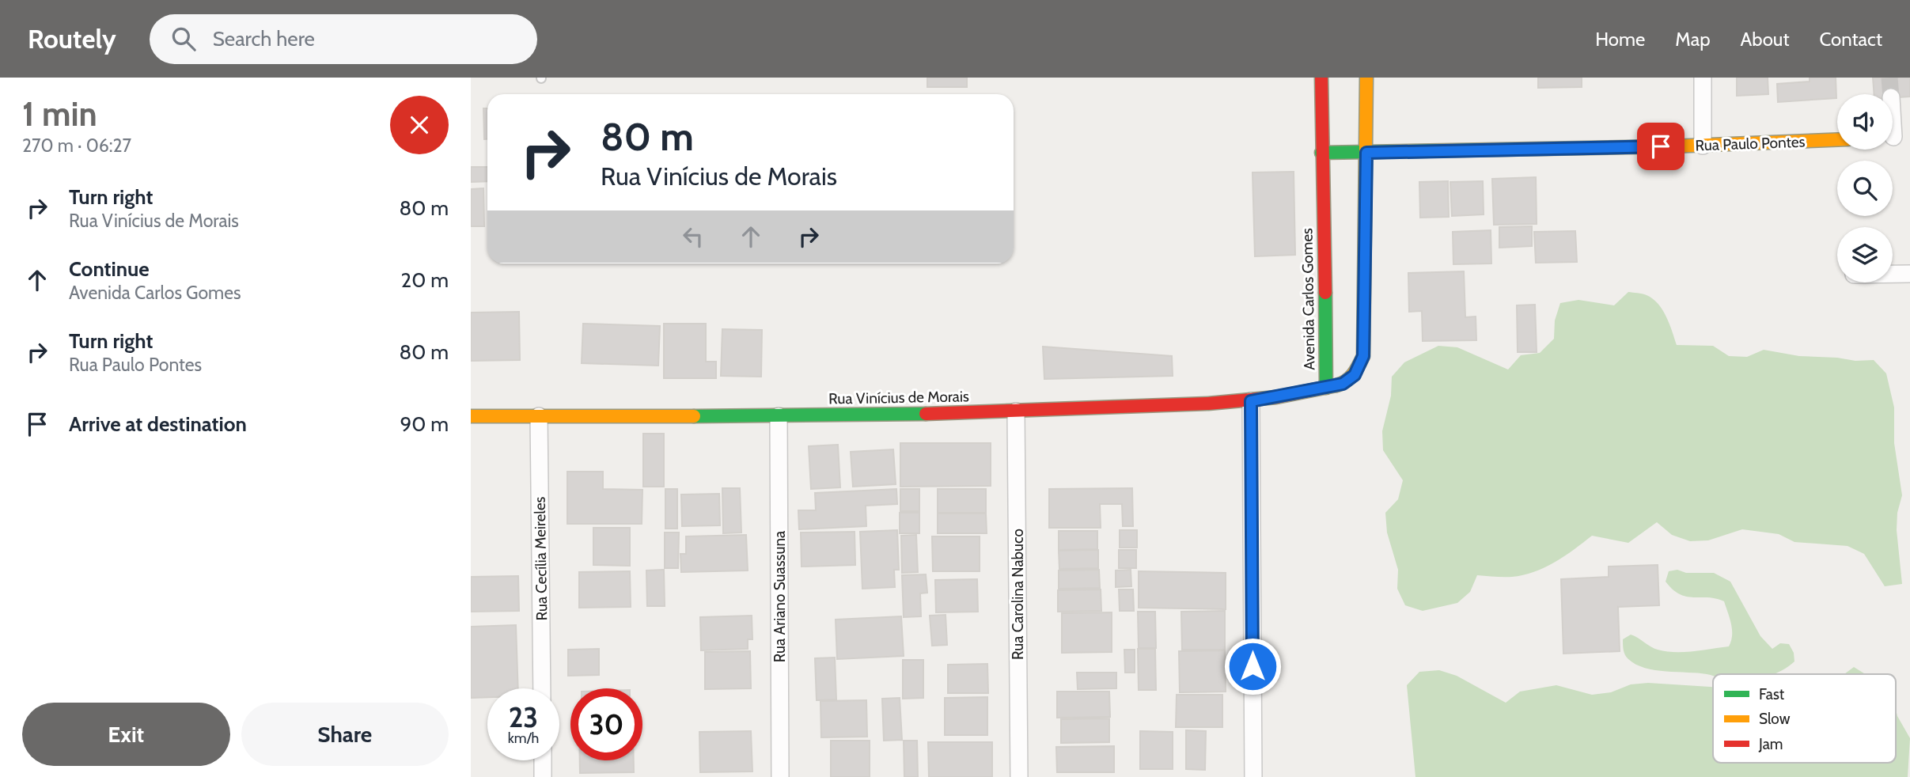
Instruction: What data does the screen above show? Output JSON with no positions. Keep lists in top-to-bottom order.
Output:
{
  "streets": {
    "street": [
      "Rua Paulo Pontes",
      "Avenida Carlos Gomes",
      "Rua Vinícius de Morais",
      "Rua Cecília Meireles",
      "Rua Carolina Nabuco",
      "Rua Ariano Suassuna"
    ]
  },
  "crossings": [
    ["Rua Paulo Pontes", "Avenida Carlos Gomes"],
    ["Avenida Carlos Gomes", "Rua Vinícius de Morais"],
    ["Rua Vinícius de Morais", "Rua Cecília Meireles"],
    ["Rua Vinícius de Morais", "Rua Carolina Nabuco"],
    ["Rua Vinícius de Morais", "Rua Ariano Suassuna"]
  ],
  "legend": ["Fast", "Slow", "Jam"],
  "page": {
    "header": "Routely",
    "search": "Search here",
    "nav": [
      "Home",
      "Map",
      "About",
      "Contact"
    ],
    "heading": ["1 min", "270 m · 06:27"],
    "turn": ["80 m", "Rua Vinícius de Morais"],
    "list": [
      {
        "name": "Turn right",
        "note": "Rua Vinícius de Morais",
        "value": "80 m"
      },
      {
        "name": "Continue",
        "note": "Avenida Carlos Gomes",
        "value": "20 m"
      },
      {
        "name": "Turn right",
        "note": "Rua Paulo Pontes",
        "value": "80 m"
      },
      {
        "name": "Arrive at destination",
        "value": "90 m"
      }
    ],
    "speed": "23 km/h",
    "limit": "30",
    "buttons": ["Exit", "Share"]
  }
}
